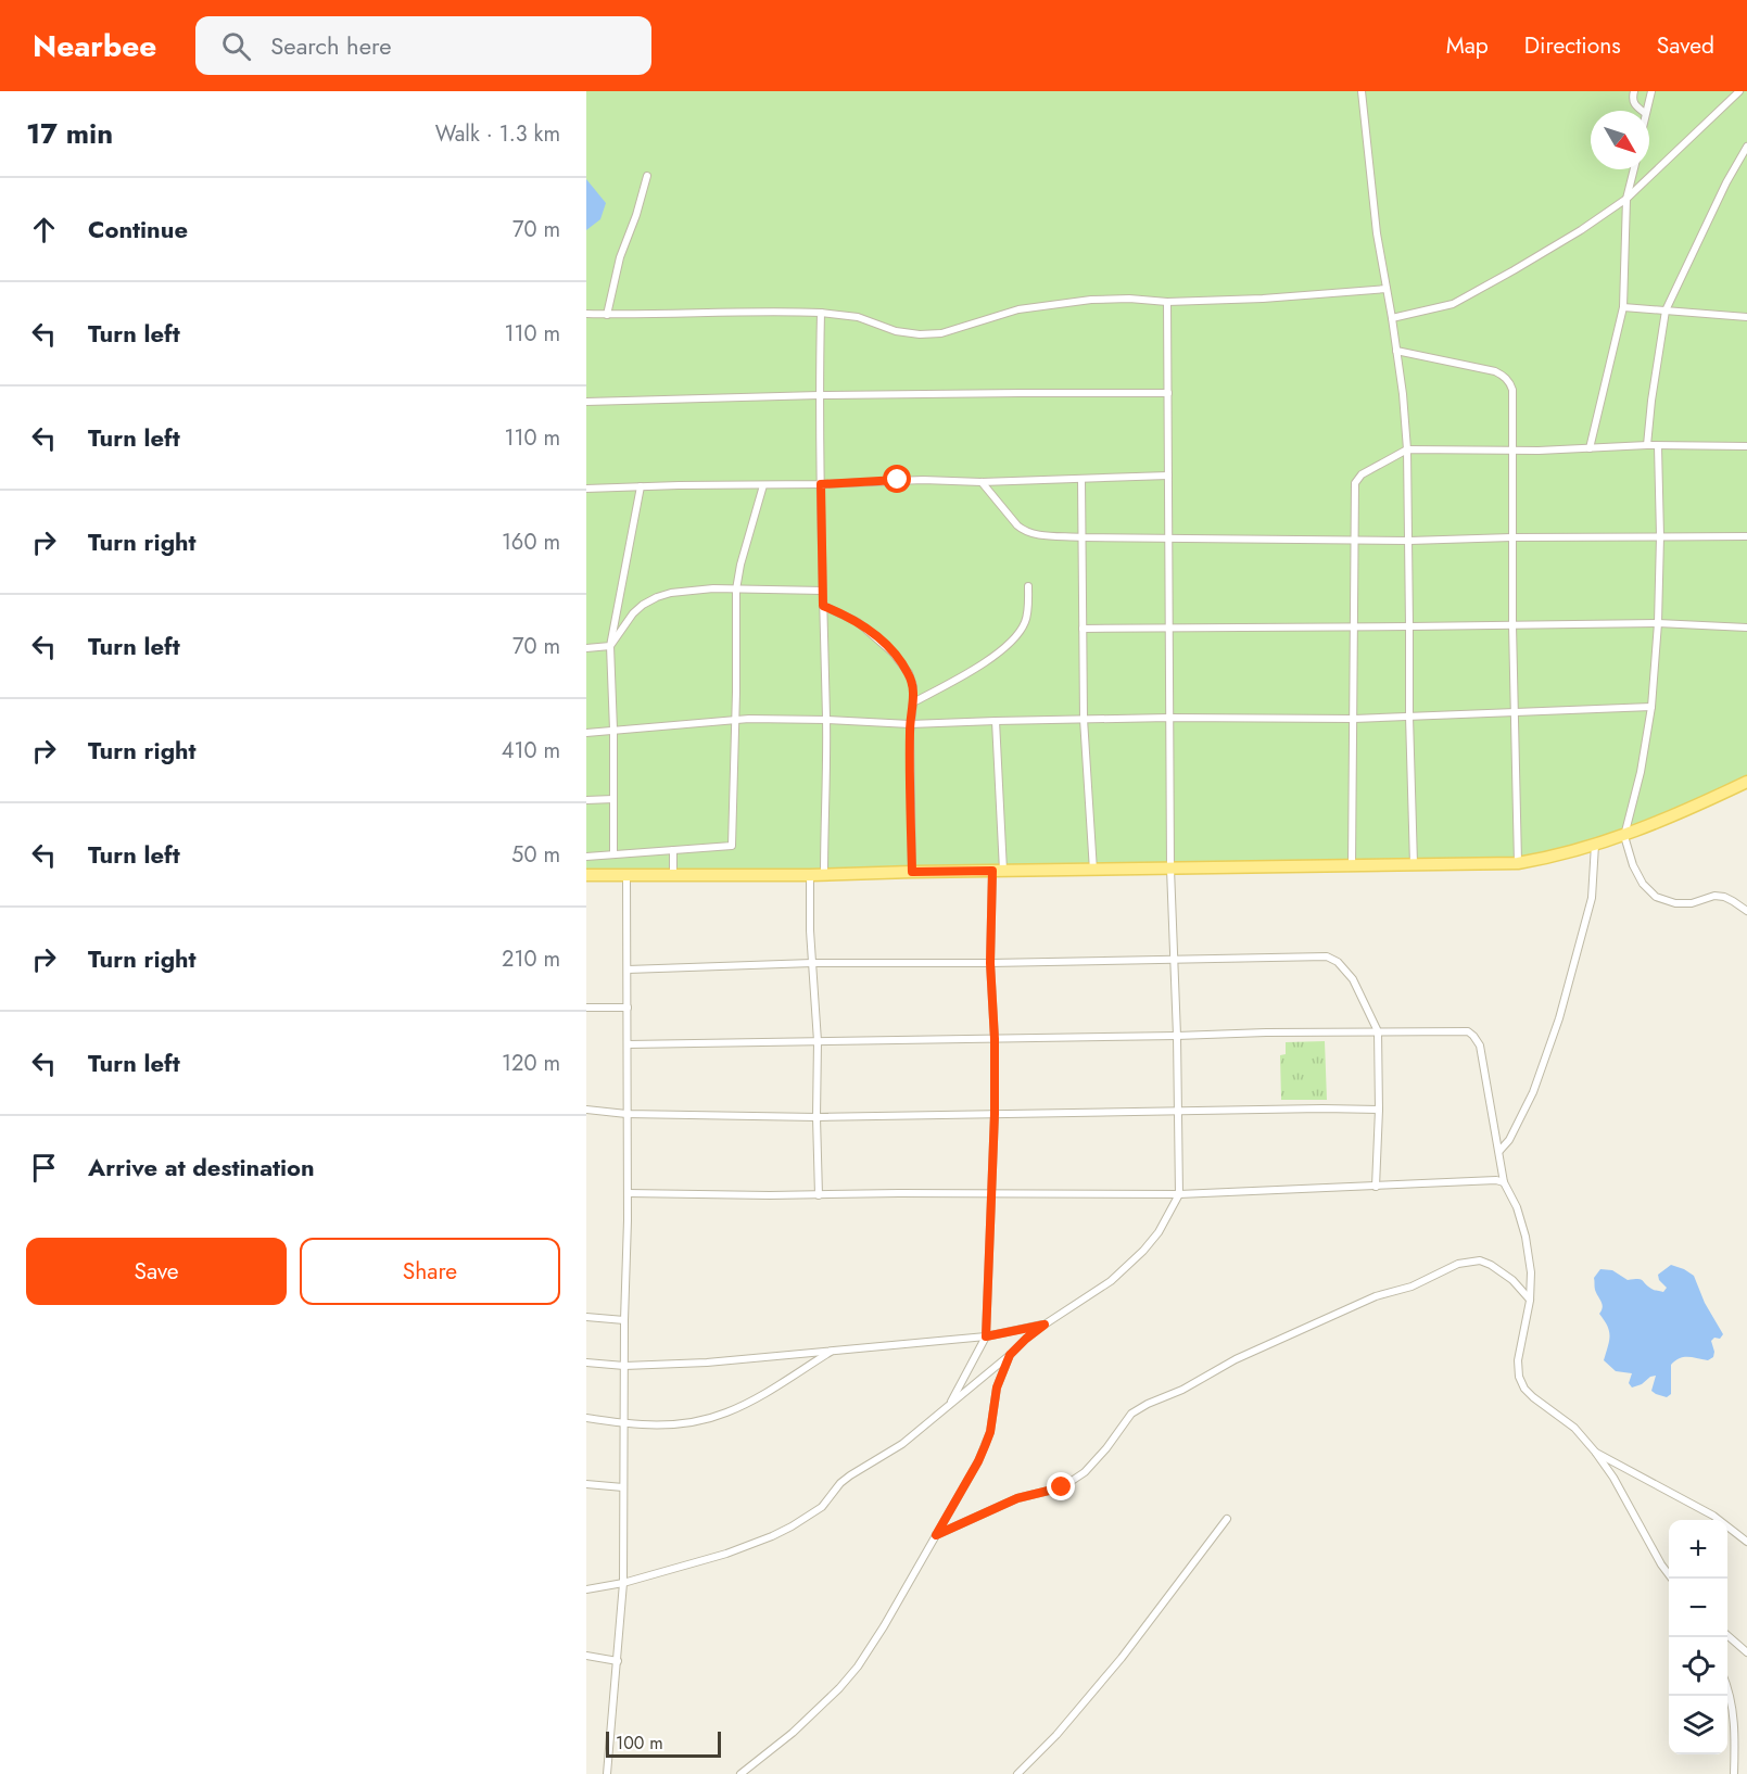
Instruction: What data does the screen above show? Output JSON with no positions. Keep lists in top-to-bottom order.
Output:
{
  "scale_bar": "100 m",
  "north": "bottom right",
  "page": {
    "header": "Nearbee",
    "search": "Search here",
    "nav": ["Map", "Directions", "Saved"],
    "heading": ["17 min", "Walk · 1.3 km"],
    "list": [
      ["Continue", "70 m"],
      ["Turn left", "110 m"],
      ["Turn left", "110 m"],
      ["Turn right", "160 m"],
      ["Turn left", "70 m"],
      ["Turn right", "410 m"],
      ["Turn left", "50 m"],
      ["Turn right", "210 m"],
      ["Turn left", "120 m"],
      "Arrive at destination"
    ],
    "buttons": ["Save", "Share"],
    "map_buttons": ["+", "−"],
    "scale": "100 m"
  }
}
